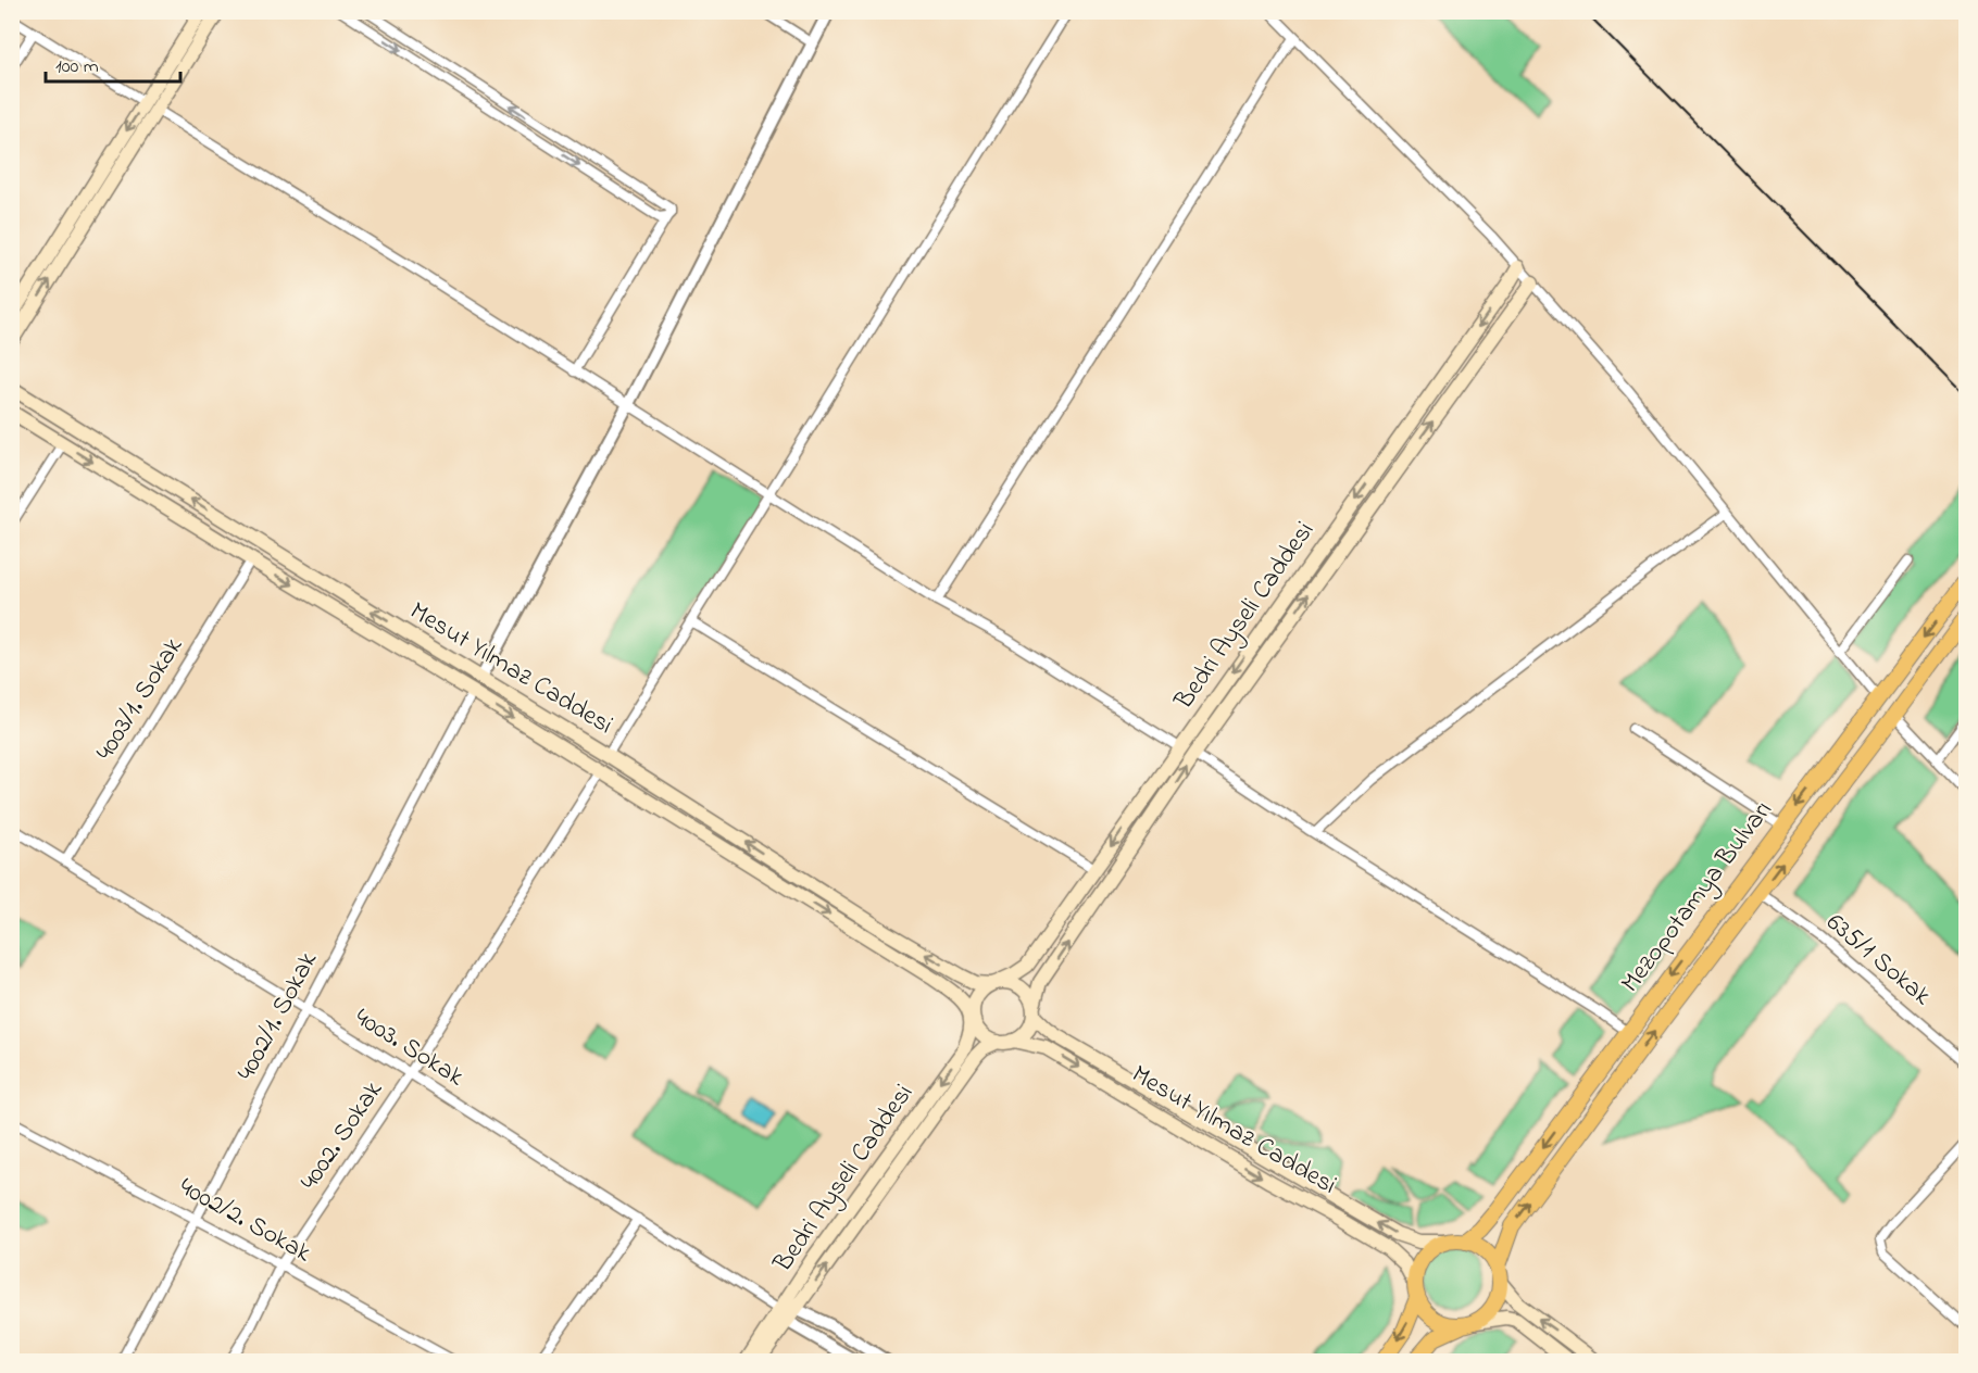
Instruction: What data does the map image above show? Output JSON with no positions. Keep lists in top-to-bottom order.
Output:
{
  "streets": {
    "main road": ["Bedri Ayseli Caddesi", "Mesut Yılmaz Caddesi", "Mezopotamya Bulvarı"],
    "street": [
      "4003/1. Sokak",
      "635/1 Sokak",
      "4002/1. Sokak",
      "4003. Sokak",
      "4002. Sokak",
      "4002/2. Sokak"
    ]
  },
  "crossings": [
    ["Bedri Ayseli Caddesi", "Mesut Yılmaz Caddesi"],
    ["Bedri Ayseli Caddesi", "4003. Sokak"],
    ["Mesut Yılmaz Caddesi", "4003/1. Sokak"],
    ["Mesut Yılmaz Caddesi", "Mezopotamya Bulvarı"],
    ["Mesut Yılmaz Caddesi", "4002/1. Sokak"],
    ["Mesut Yılmaz Caddesi", "4002. Sokak"],
    ["4003/1. Sokak", "4003. Sokak"],
    ["Mezopotamya Bulvarı", "635/1 Sokak"],
    ["4002/1. Sokak", "4003. Sokak"],
    ["4002/1. Sokak", "4002/2. Sokak"],
    ["4003. Sokak", "4002. Sokak"],
    ["4002. Sokak", "4002/2. Sokak"]
  ],
  "scale_bar": "100 m"
}
